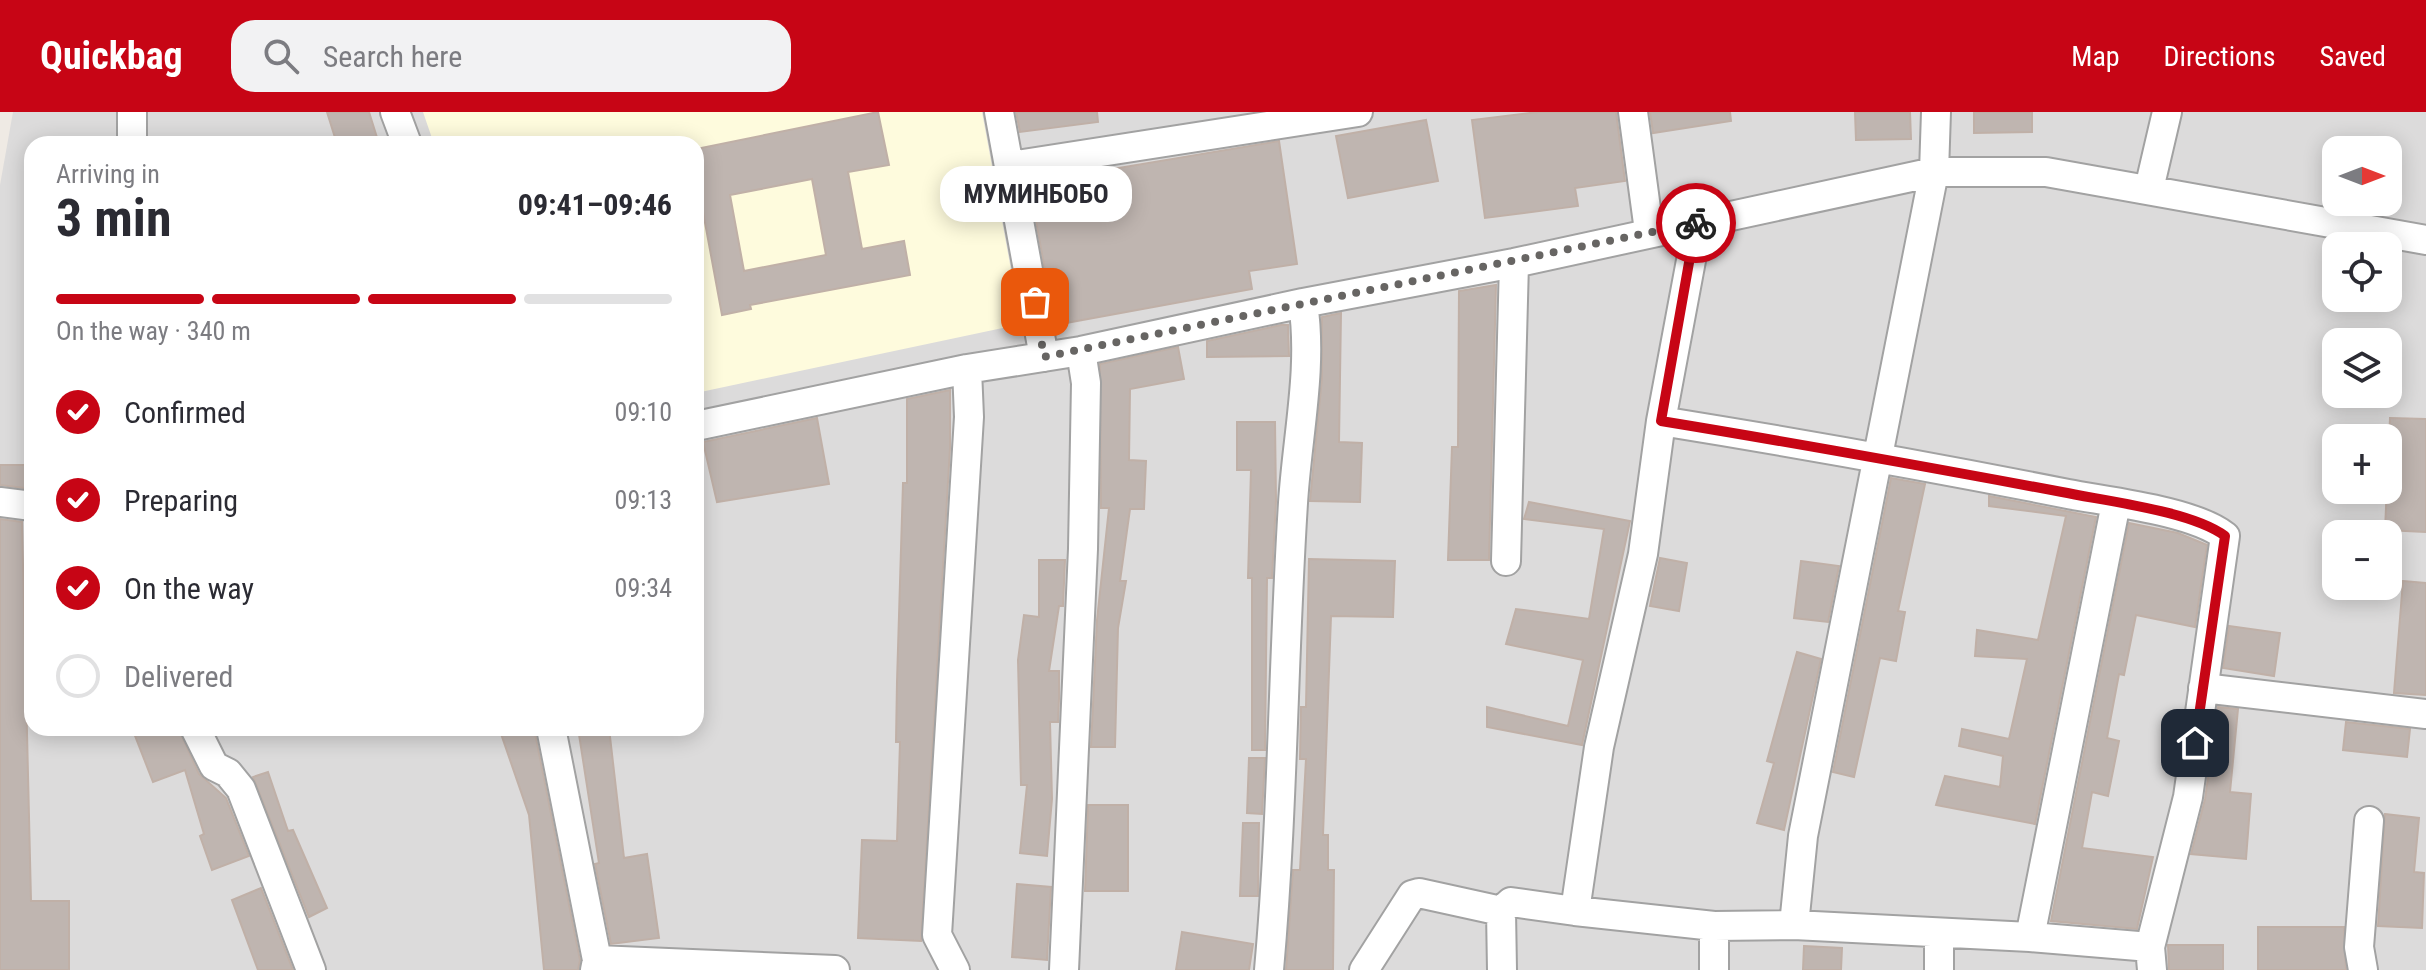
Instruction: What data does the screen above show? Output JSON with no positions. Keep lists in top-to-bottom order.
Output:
{
  "places": ["МУМИНБОБО"],
  "north": "right",
  "page": {
    "header": "Quickbag",
    "search": "Search here",
    "nav": ["Map", "Directions", "Saved"],
    "map_buttons": ["+", "−"],
    "heading": ["3 min", "Arriving in", "09:41–09:46"],
    "bubble": "МУМИНБОБО",
    "bar": "On the way · 340 m",
    "list": [
      ["Confirmed", "09:10"],
      ["Preparing", "09:13"],
      ["On the way", "09:34"],
      "Delivered"
    ]
  }
}
